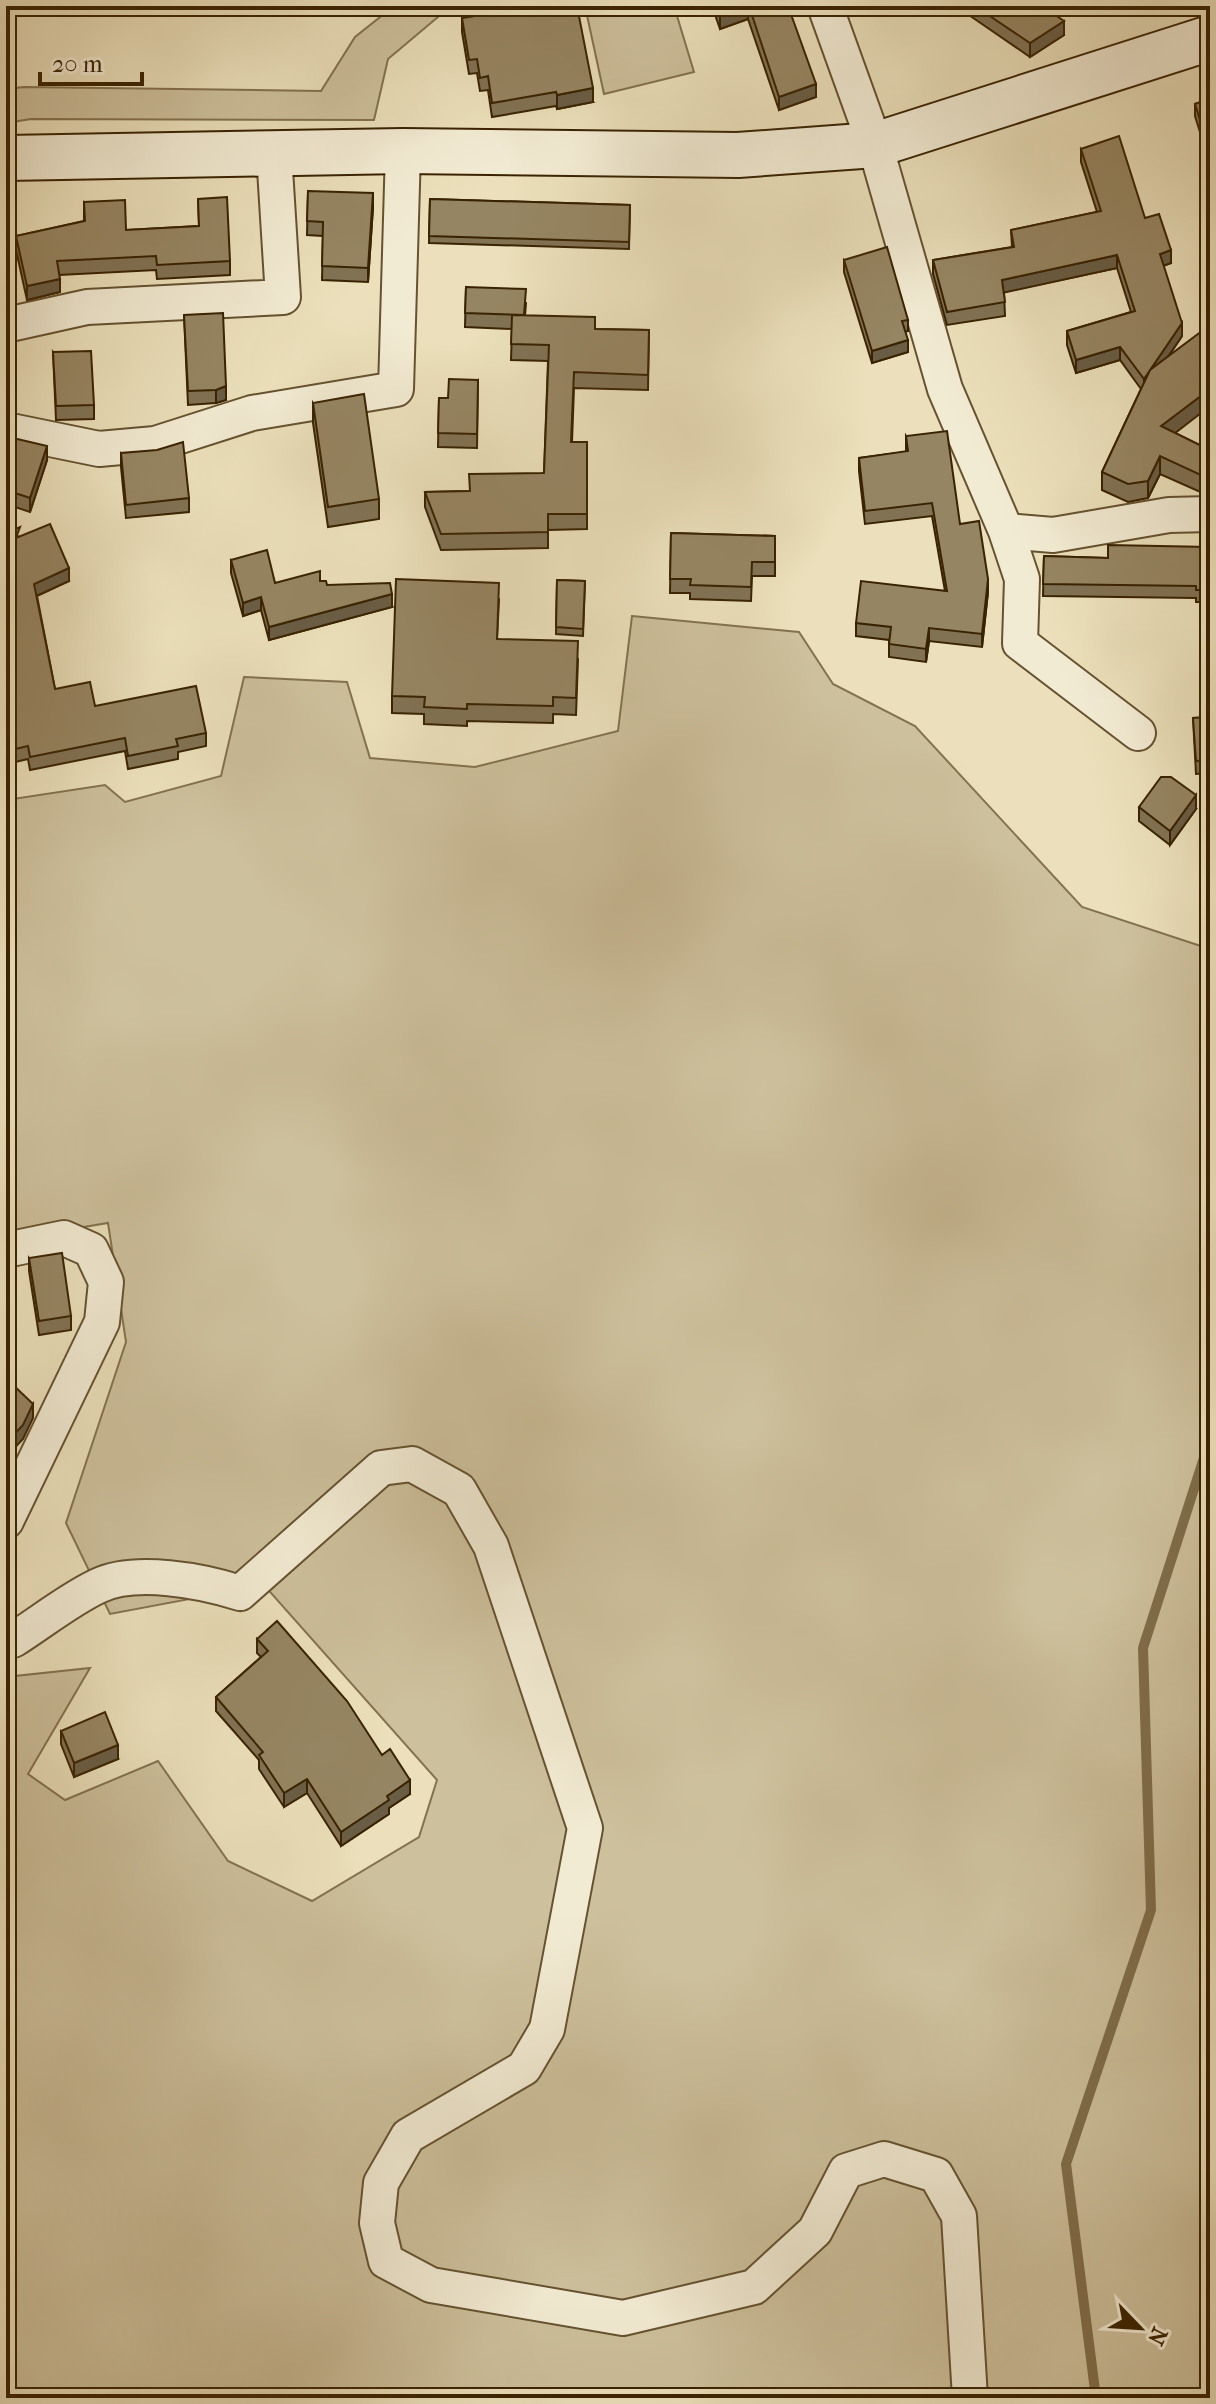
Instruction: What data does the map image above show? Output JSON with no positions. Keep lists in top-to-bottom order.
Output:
{
  "scale_bar": "20 m",
  "north": "bottom right"
}
